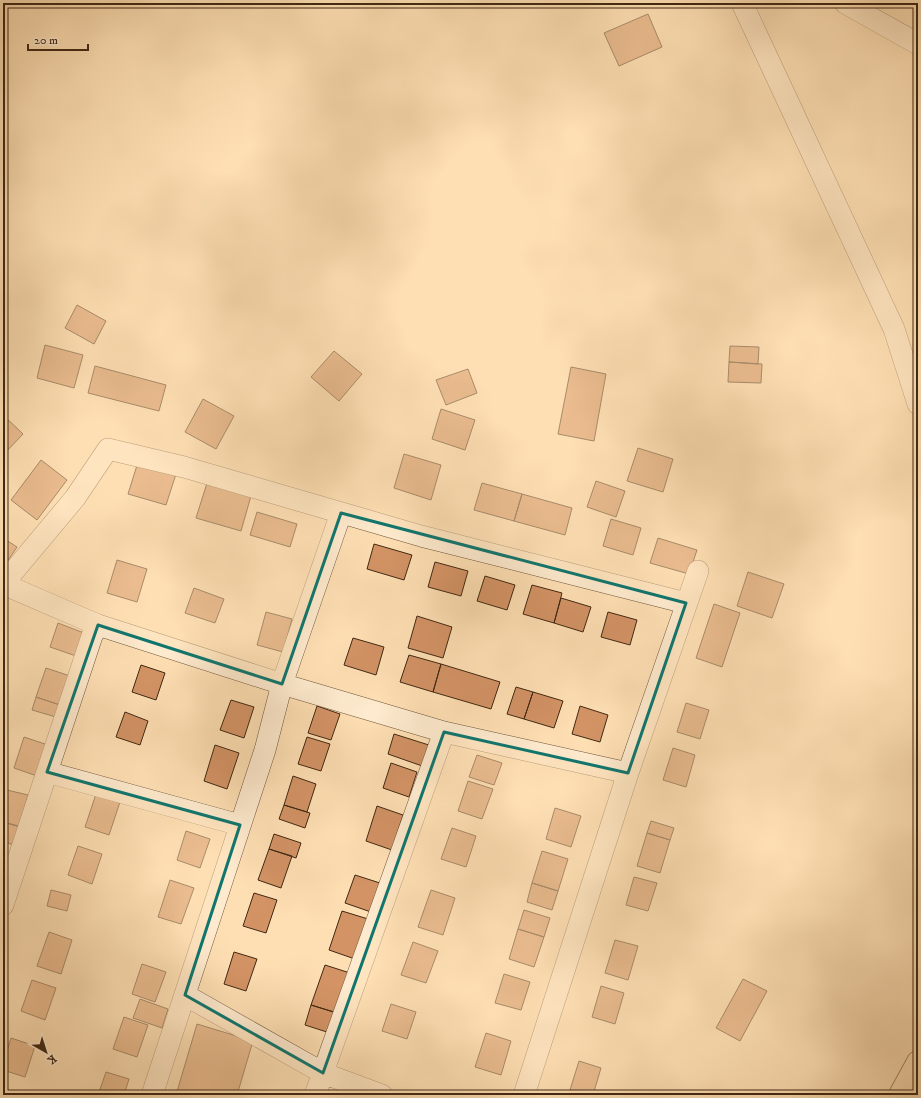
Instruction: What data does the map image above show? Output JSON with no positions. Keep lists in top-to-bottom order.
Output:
{
  "scale_bar": "20 m",
  "north": "bottom right"
}
